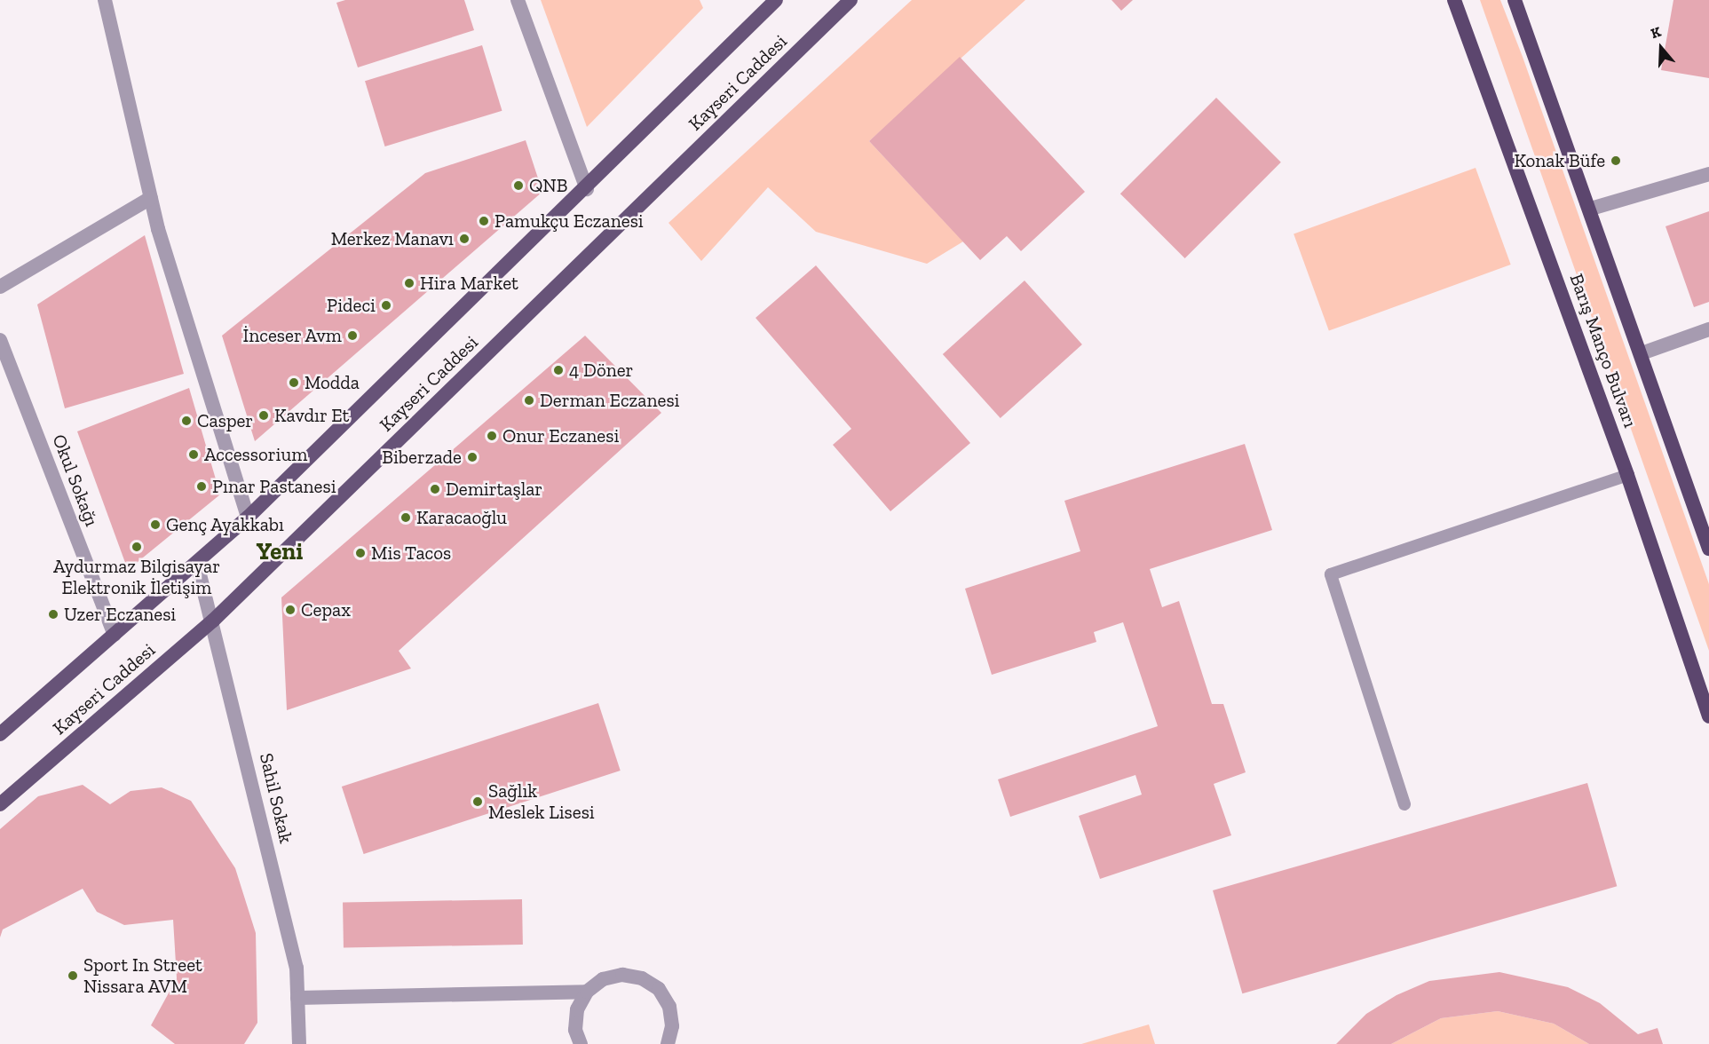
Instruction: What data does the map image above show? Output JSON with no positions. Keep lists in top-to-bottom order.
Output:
{
  "streets": {
    "highway": ["Barış Manço Bulvarı"],
    "main road": ["Kayseri Caddesi"],
    "street": ["Okul Sokağı", "Sahil Sokak"]
  },
  "crossings": [
    ["Kayseri Caddesi", "Okul Sokağı"],
    ["Kayseri Caddesi", "Sahil Sokak"]
  ],
  "districts": ["Yeni"],
  "places": [
    "Konak Büfe",
    "QNB",
    "Pamukçu Eczanesi",
    "Merkez Manavı",
    "Hira Market",
    "Pideci",
    "İnceser Avm",
    "4 Döner",
    "Modda",
    "Derman Eczanesi",
    "Kavdır Et",
    "Casper",
    "Onur Eczanesi",
    "Accessorium",
    "Biberzade",
    "Pınar Pastanesi",
    "Demirtaşlar",
    "Karacaoğlu",
    "Genç Ayakkabı",
    "Aydurmaz Bilgisayar Elektronik İletişim",
    "Mis Tacos",
    "Cepax",
    "Uzer Eczanesi",
    "Sağlık Meslek Lisesi",
    "Sport In Street Nissara AVM"
  ],
  "north": "top"
}
